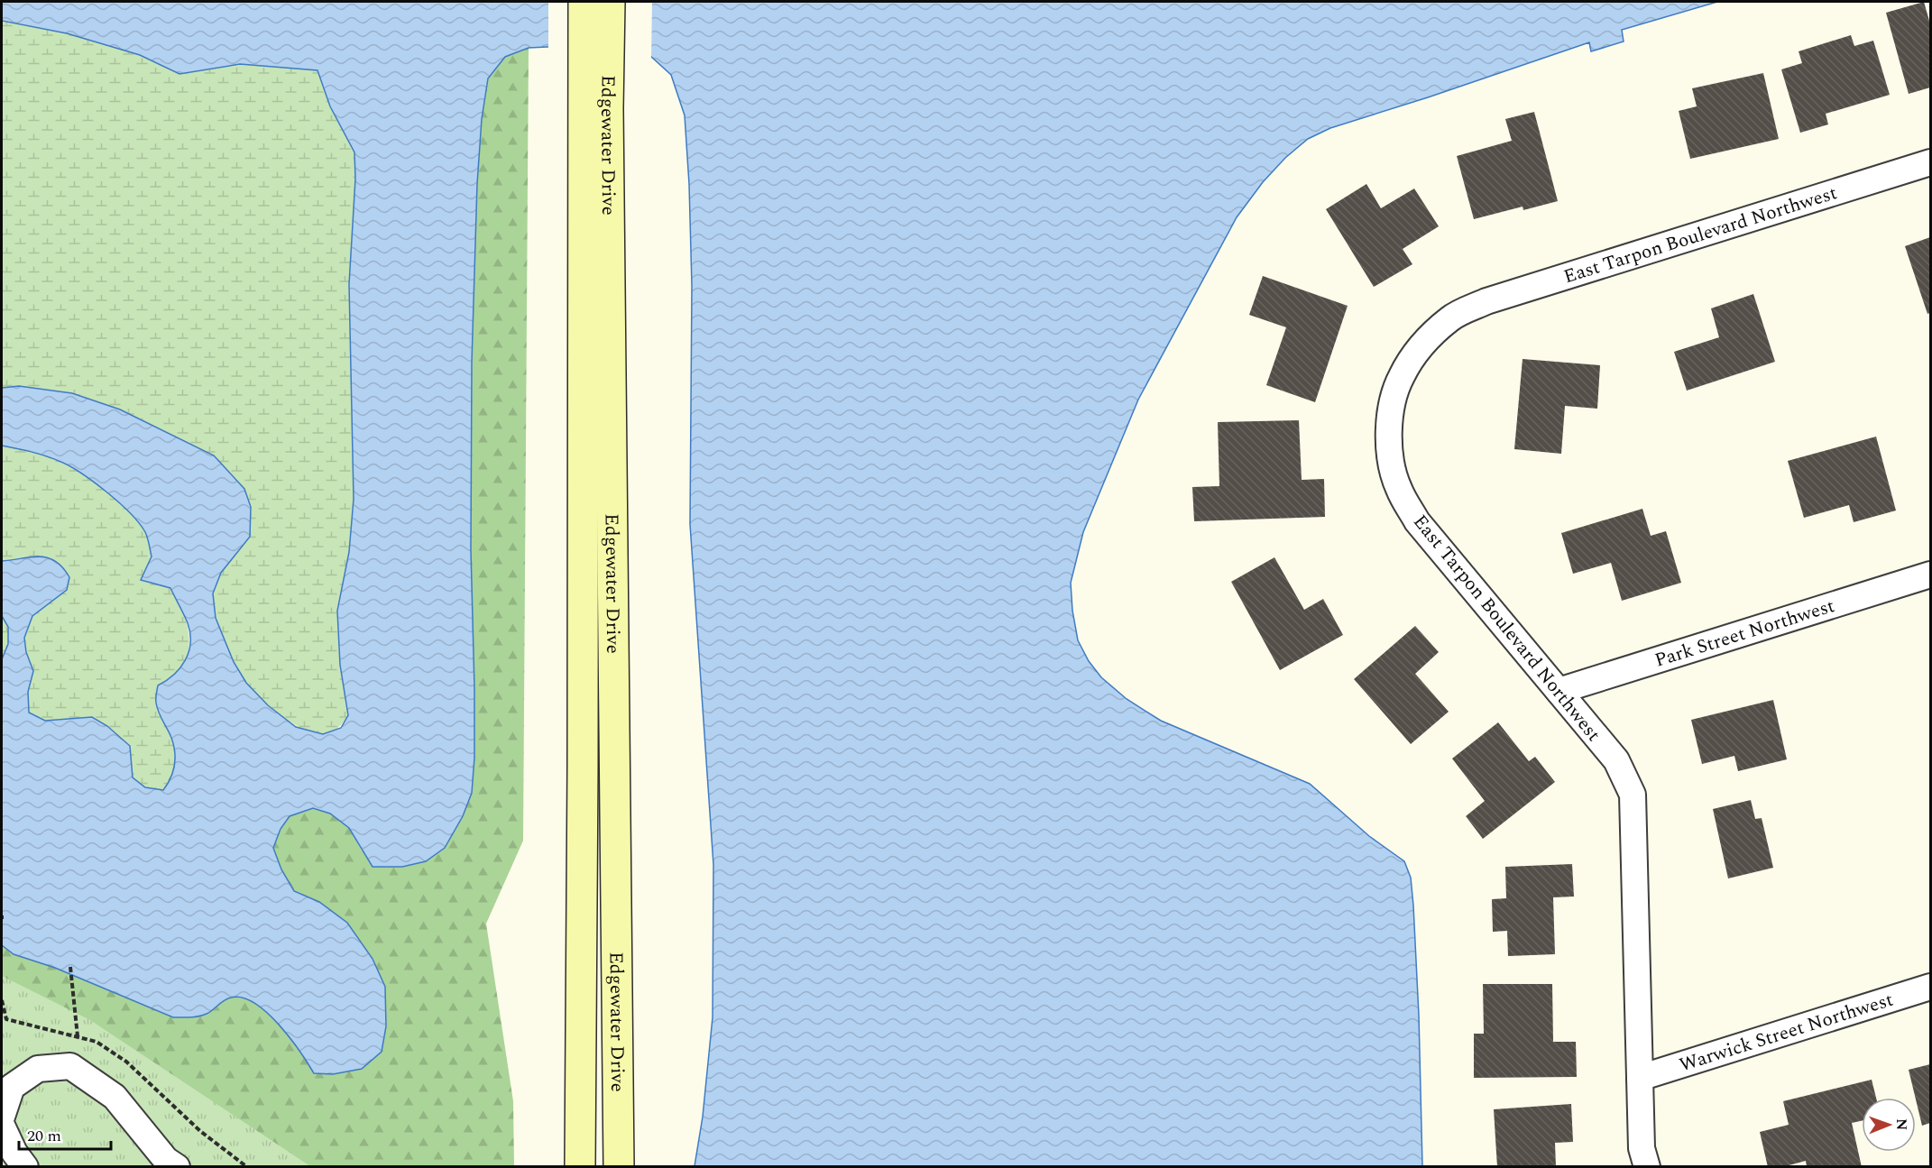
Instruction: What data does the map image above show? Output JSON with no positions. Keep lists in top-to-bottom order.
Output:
{
  "streets": {
    "street": [
      "Edgewater Drive",
      "East Tarpon Boulevard Northwest",
      "Park Street Northwest",
      "Warwick Street Northwest"
    ]
  },
  "crossings": [
    ["East Tarpon Boulevard Northwest", "Park Street Northwest"],
    ["East Tarpon Boulevard Northwest", "Warwick Street Northwest"]
  ],
  "scale_bar": "20 m",
  "north": "right"
}
